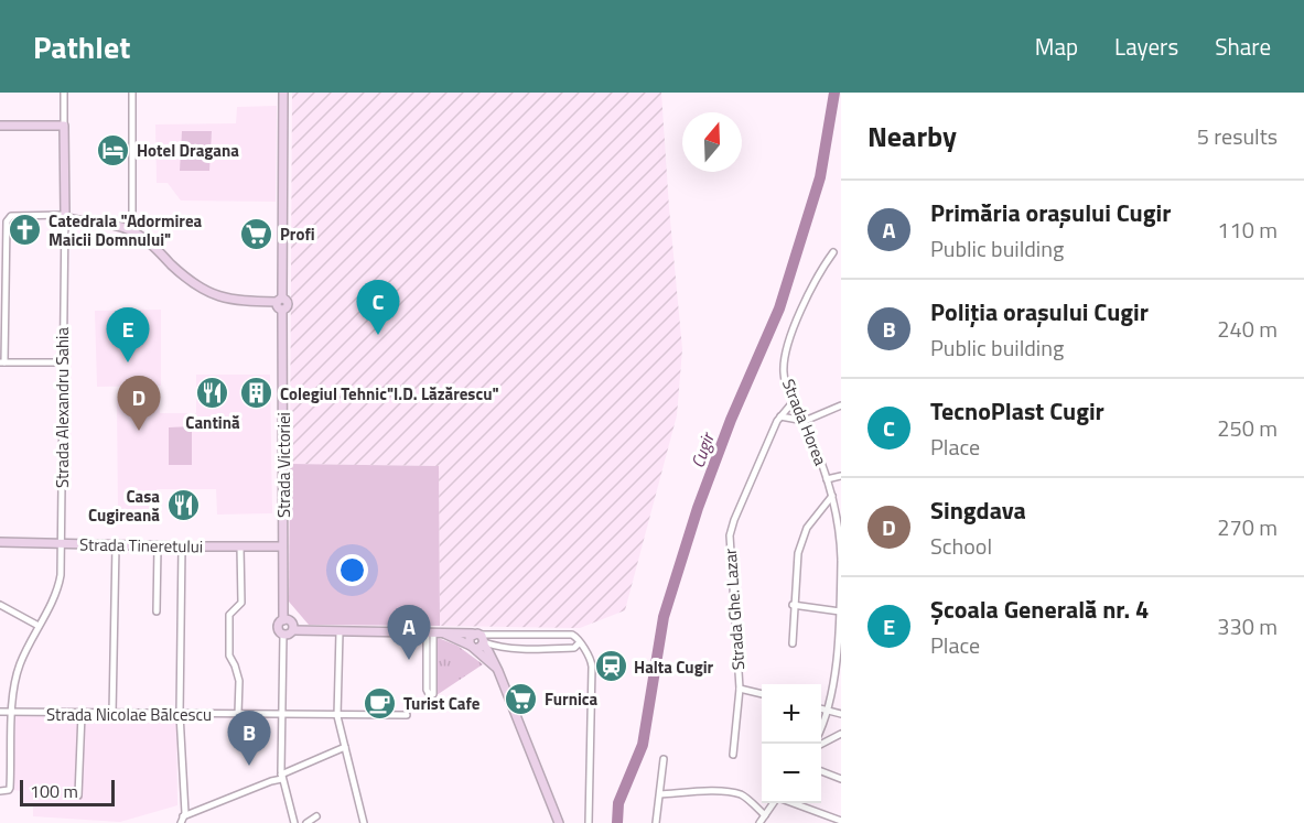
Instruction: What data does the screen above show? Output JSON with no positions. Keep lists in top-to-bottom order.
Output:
{
  "streets": {
    "main road": ["Strada Alexandru Sahia", "Strada Victoriei", "Strada Tineretului"],
    "street": ["Strada Horea", "Strada Ghe. Lazar", "Strada Nicolae Bălcescu"]
  },
  "crossings": [
    ["Strada Alexandru Sahia", "Strada Tineretului"],
    ["Strada Alexandru Sahia", "Strada Nicolae Bălcescu"],
    ["Strada Horea", "Strada Ghe. Lazar"],
    ["Strada Victoriei", "Strada Tineretului"]
  ],
  "water": ["Cugir"],
  "places": {
    "hotel": ["Hotel Dragana"],
    "church": ["Catedrala \"Adormirea Maicii Domnului\""],
    "supermarket": ["Profi", "Furnica"],
    "restaurant": ["Cantină", "Casa Cugireană"],
    "building": ["Colegiul Tehnic\"I.D. Lăzărescu\""],
    "station": ["Halta Cugir"],
    "cafe": ["Turist Cafe"]
  },
  "scale_bar": "100 m",
  "north": "top",
  "page": {
    "header": "Pathlet",
    "nav": ["Map", "Layers", "Share"],
    "heading": ["Nearby", "5 results"],
    "list": [
      {
        "mark": "A",
        "name": "Primăria orașului Cugir",
        "note": "Public building",
        "value": "110 m"
      },
      {
        "mark": "B",
        "name": "Poliția orașului Cugir",
        "note": "Public building",
        "value": "240 m"
      },
      {
        "mark": "C",
        "name": "TecnoPlast Cugir",
        "note": "Place",
        "value": "250 m"
      },
      {
        "mark": "D",
        "name": "Singdava",
        "note": "School",
        "value": "270 m"
      },
      {
        "mark": "E",
        "name": "Școala Generală nr. 4",
        "note": "Place",
        "value": "330 m"
      }
    ],
    "pins": [
      "C",
      "E",
      "D",
      "A",
      "B"
    ],
    "map_buttons": ["+", "−"],
    "scale": "100 m"
  }
}
